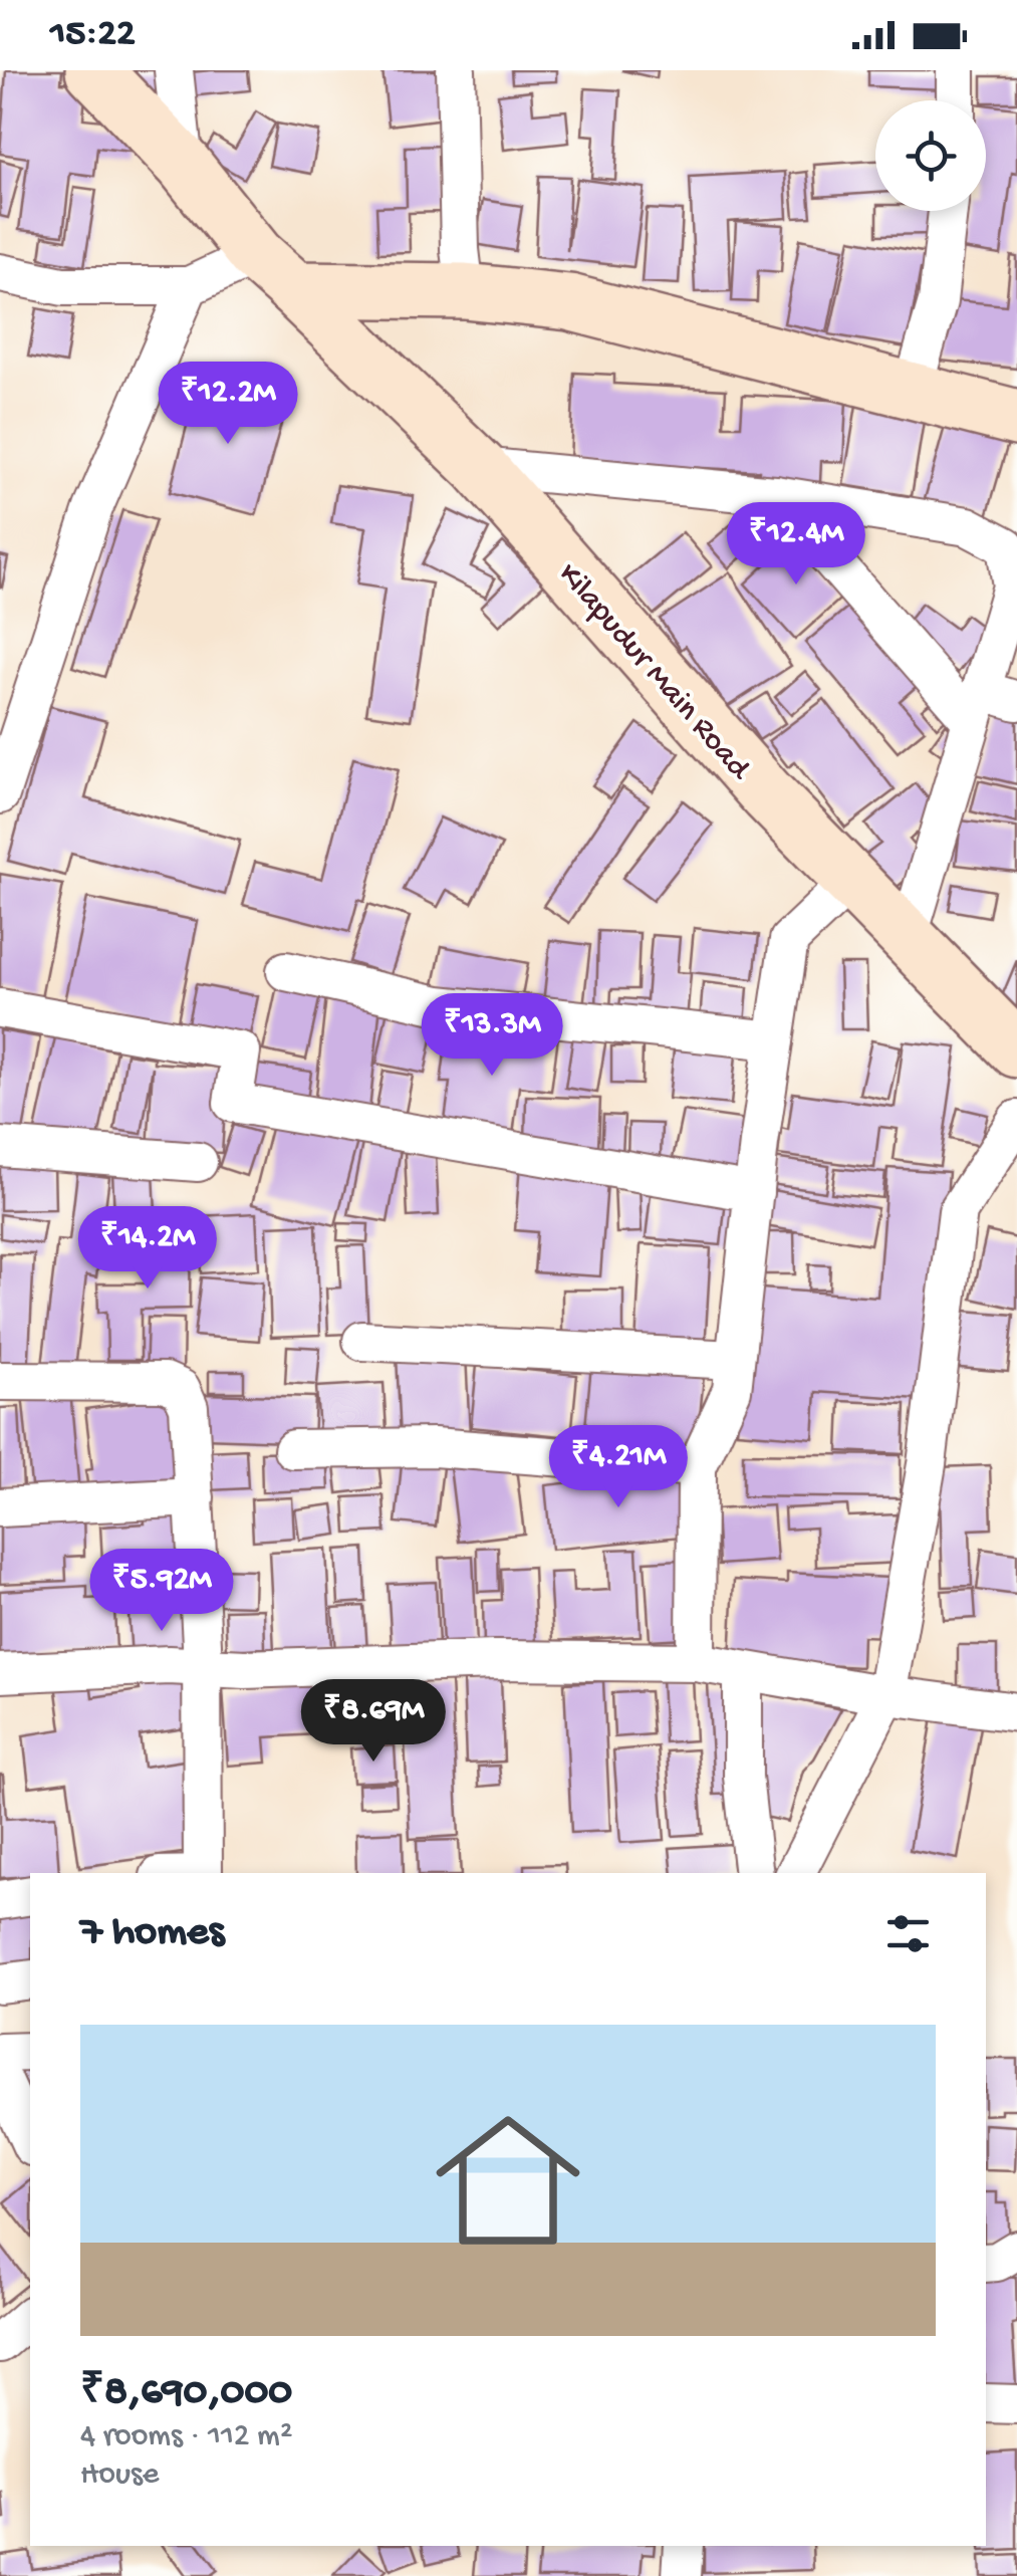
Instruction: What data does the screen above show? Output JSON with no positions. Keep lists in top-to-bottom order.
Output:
{
  "streets": {
    "street": ["Kilapudur Main Road"]
  },
  "page": {
    "status": "15:22",
    "price": [
      "₹12.2M",
      "₹12.4M",
      "₹13.3M",
      "₹14.2M",
      "₹4.21M",
      "₹5.92M",
      "₹8.69M"
    ],
    "heading": "7 homes",
    "list": [
      {
        "name": "₹8,690,000",
        "note": "4 rooms · 112 m² · House"
      }
    ]
  }
}
